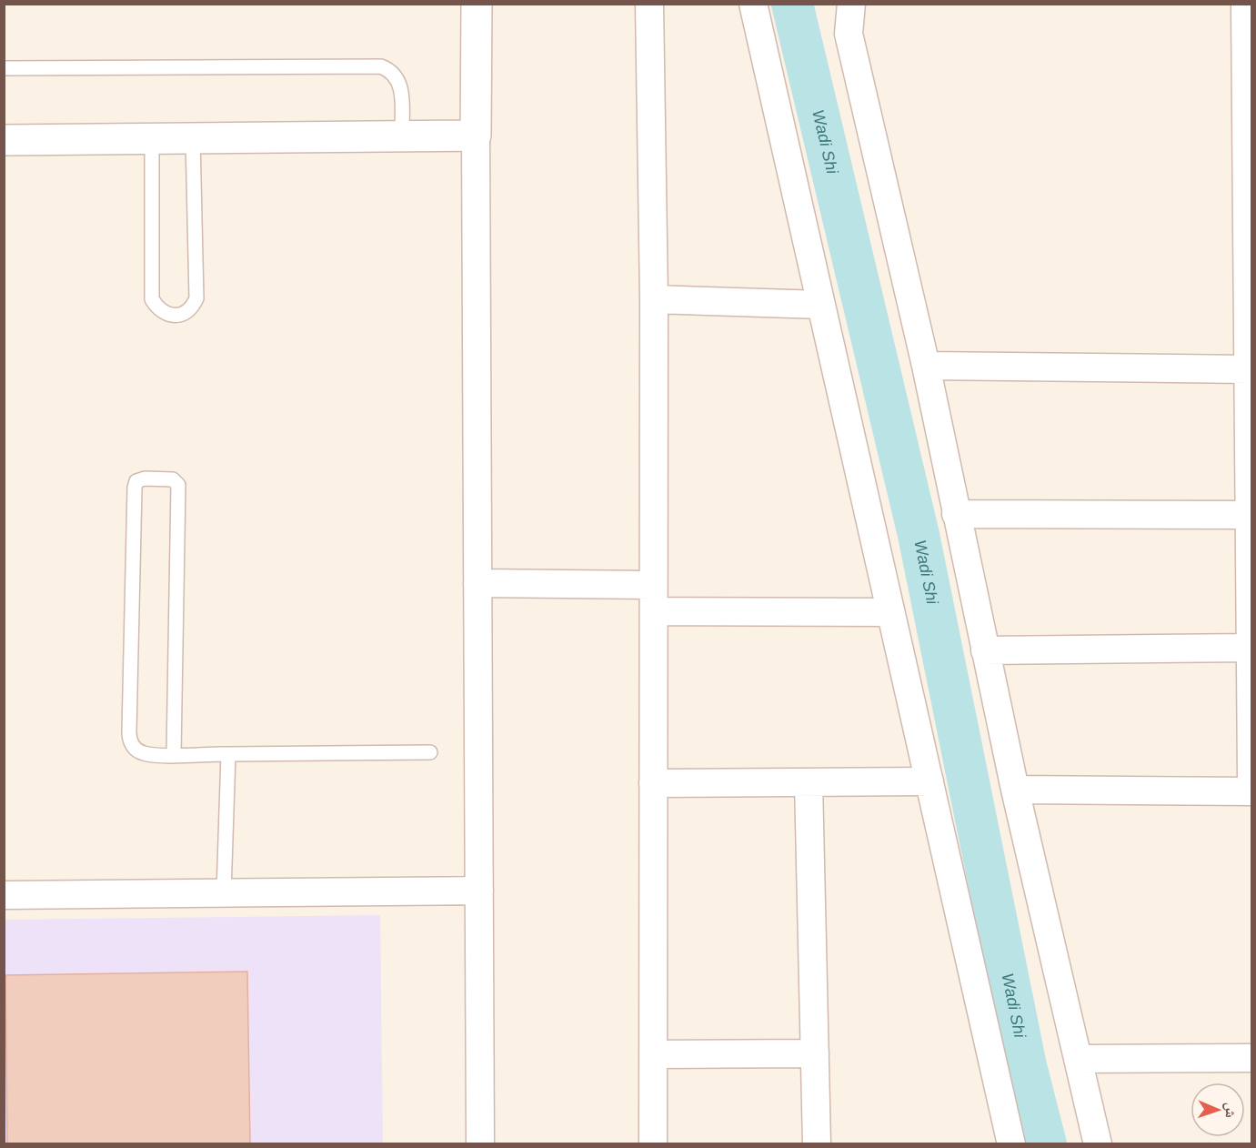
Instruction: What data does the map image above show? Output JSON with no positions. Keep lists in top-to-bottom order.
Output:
{
  "water": ["Wadi Shi"],
  "north": "right"
}
